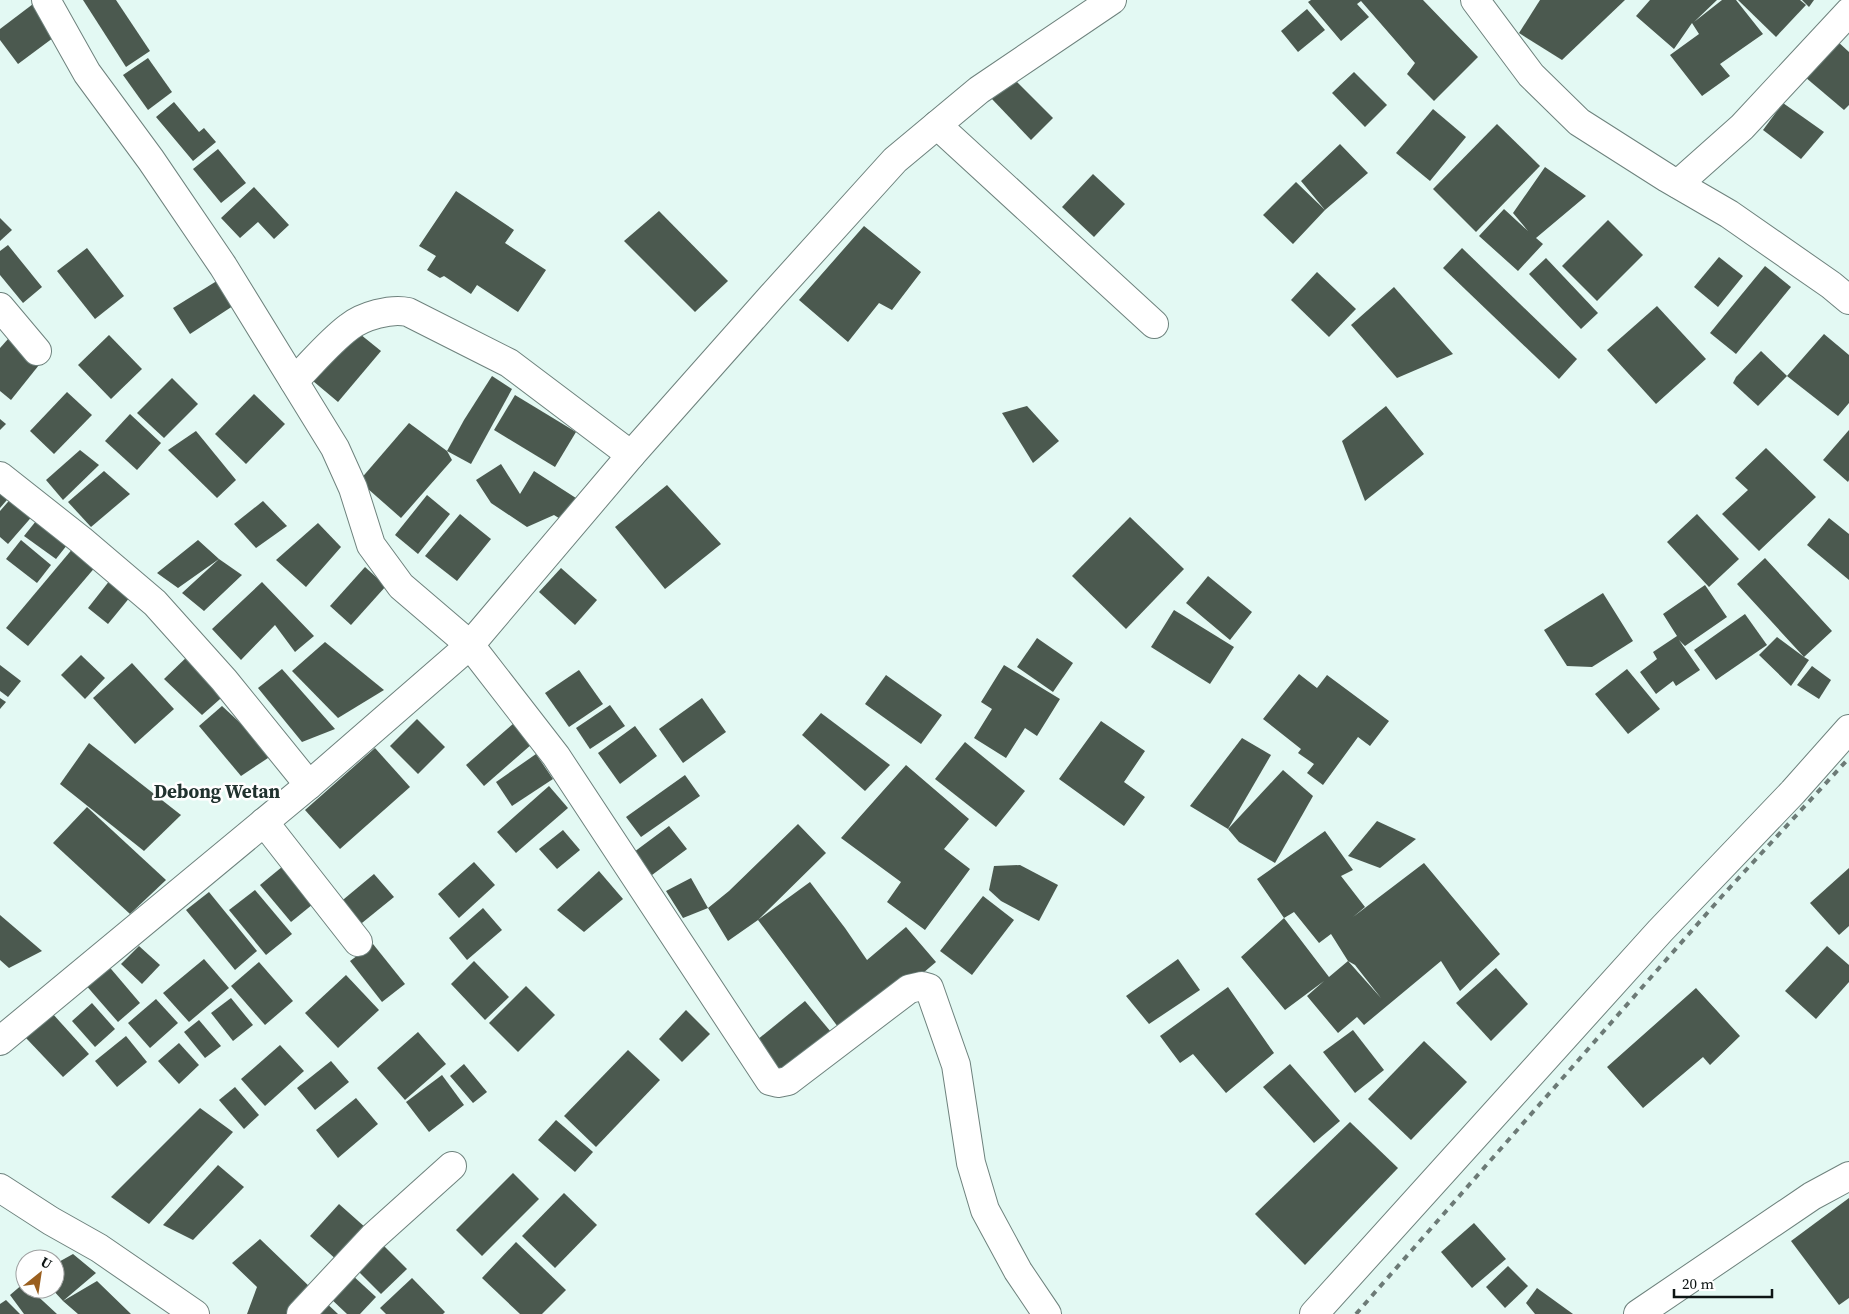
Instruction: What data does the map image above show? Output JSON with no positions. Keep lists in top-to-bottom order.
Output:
{
  "districts": ["Debong Wetan"],
  "scale_bar": "20 m",
  "north": "top right"
}
